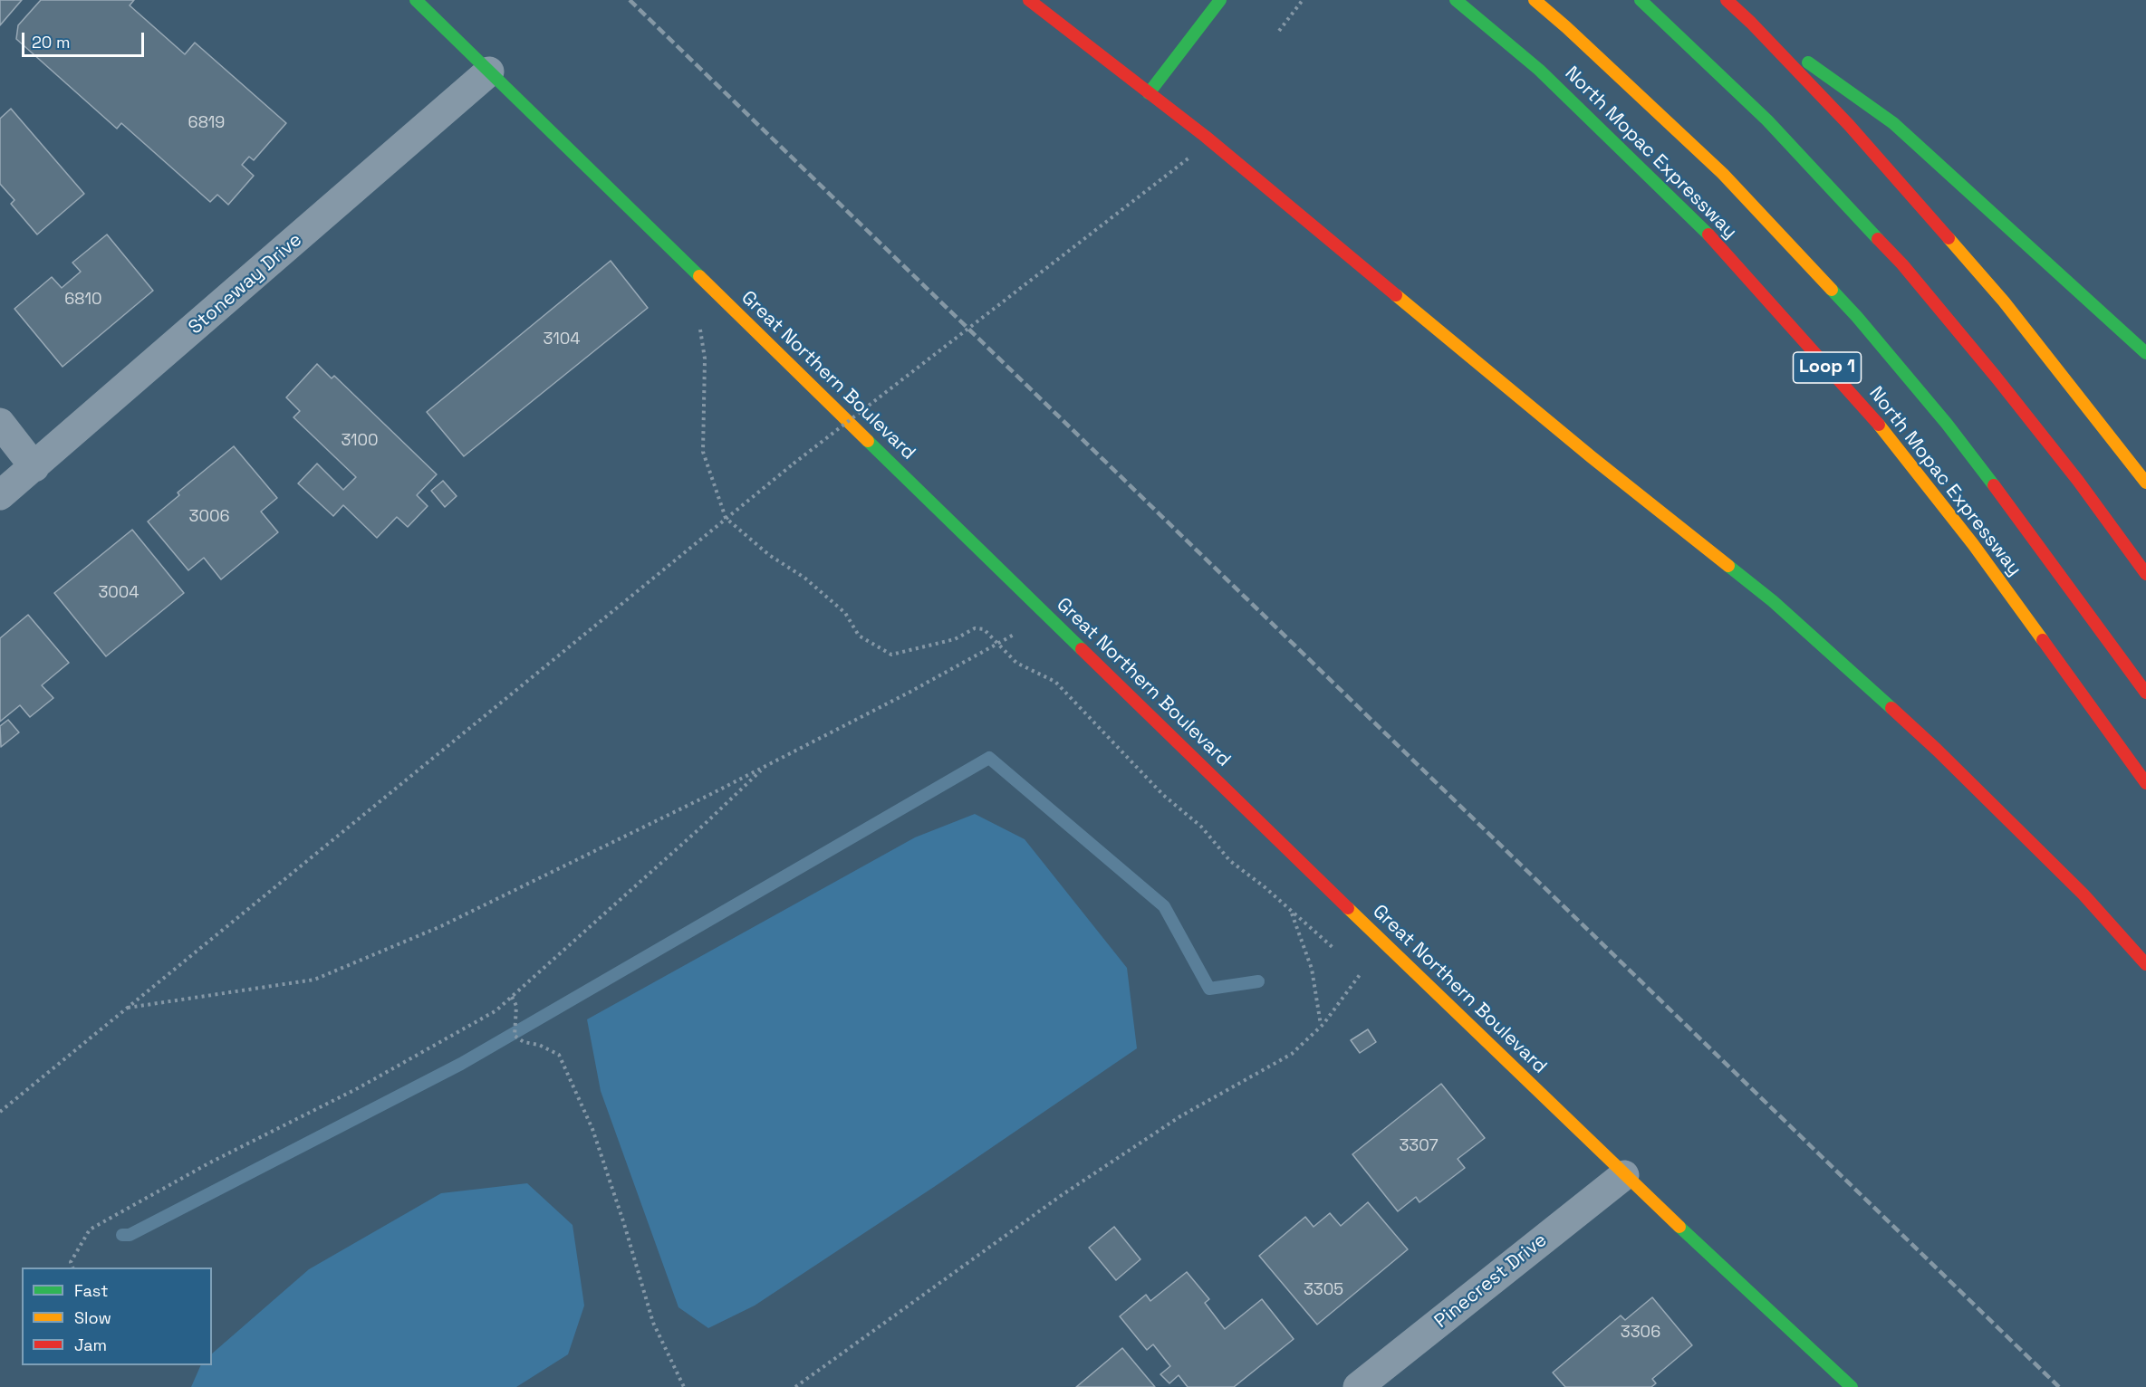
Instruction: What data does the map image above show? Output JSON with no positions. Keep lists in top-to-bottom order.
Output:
{
  "streets": {
    "main road": ["North Mopac Expressway", "Loop 1", "Great Northern Boulevard"],
    "street": ["Stoneway Drive", "Pinecrest Drive"]
  },
  "crossings": [
    ["Stoneway Drive", "Great Northern Boulevard"],
    ["Great Northern Boulevard", "Pinecrest Drive"]
  ],
  "house_numbers": [
    "6819",
    "6810",
    "3104",
    "3100",
    "3006",
    "3004",
    "3307",
    "3305",
    "3306"
  ],
  "legend": ["Fast", "Slow", "Jam"],
  "scale_bar": "20 m"
}
